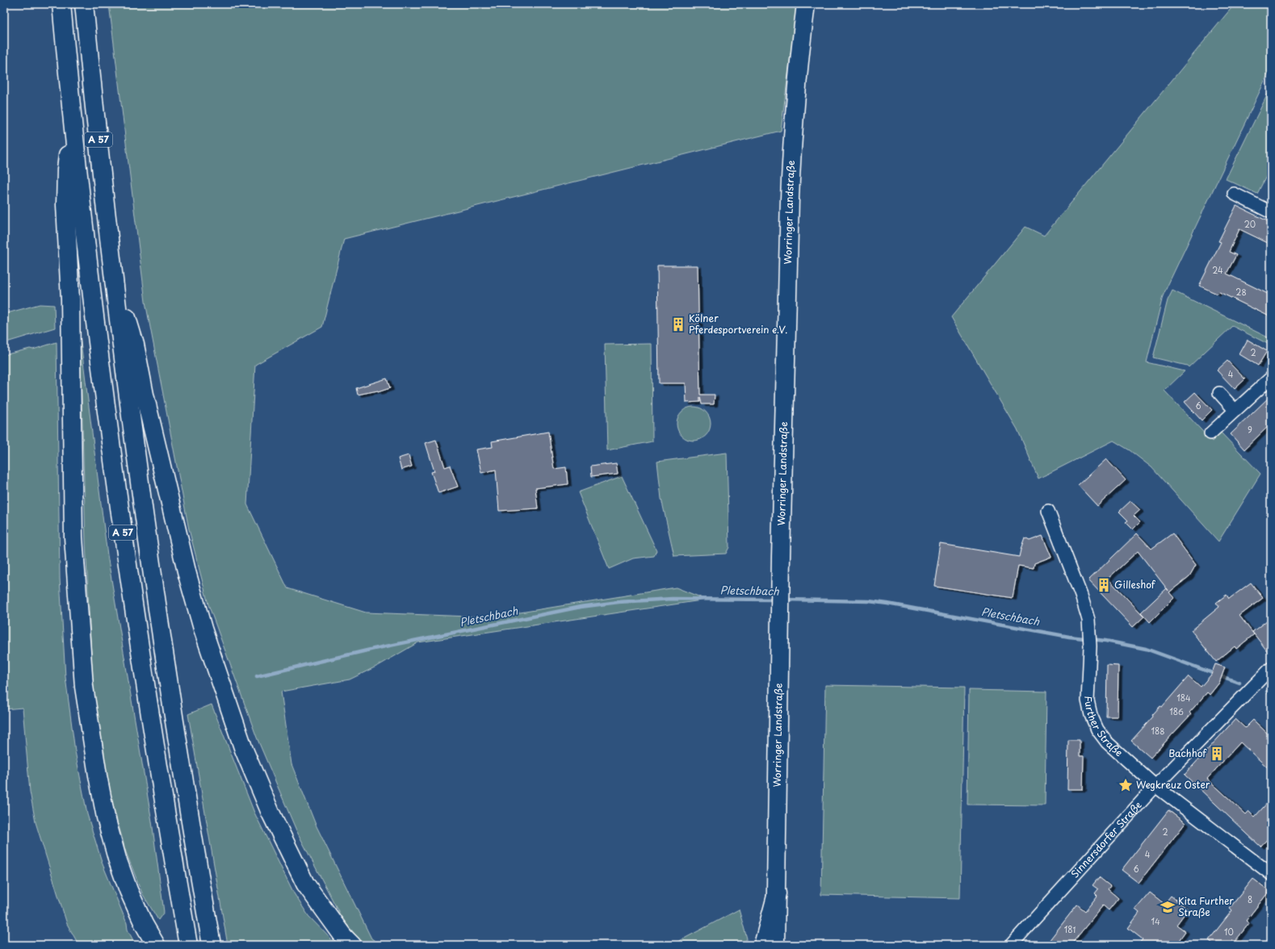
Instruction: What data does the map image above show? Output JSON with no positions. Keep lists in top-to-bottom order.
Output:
{
  "streets": {
    "main road": ["A 57", "Worringer Landstraße"],
    "street": ["Further Straße", "Sinnersdorfer Straße"]
  },
  "crossings": [
    ["Further Straße", "Sinnersdorfer Straße"]
  ],
  "water": ["Pletschbach"],
  "places": {
    "building": ["Kölner Pferdesportverein e.V.", "Gilleshof", "Bachhof"],
    "place": ["Wegkreuz Oster"],
    "school or university": ["Kita Further Straße"]
  },
  "house_numbers": [
    "20",
    "24",
    "28",
    "2",
    "4",
    "6",
    "9",
    "184",
    "186",
    "188",
    "2",
    "4",
    "6",
    "8",
    "14",
    "181",
    "10"
  ]
}
